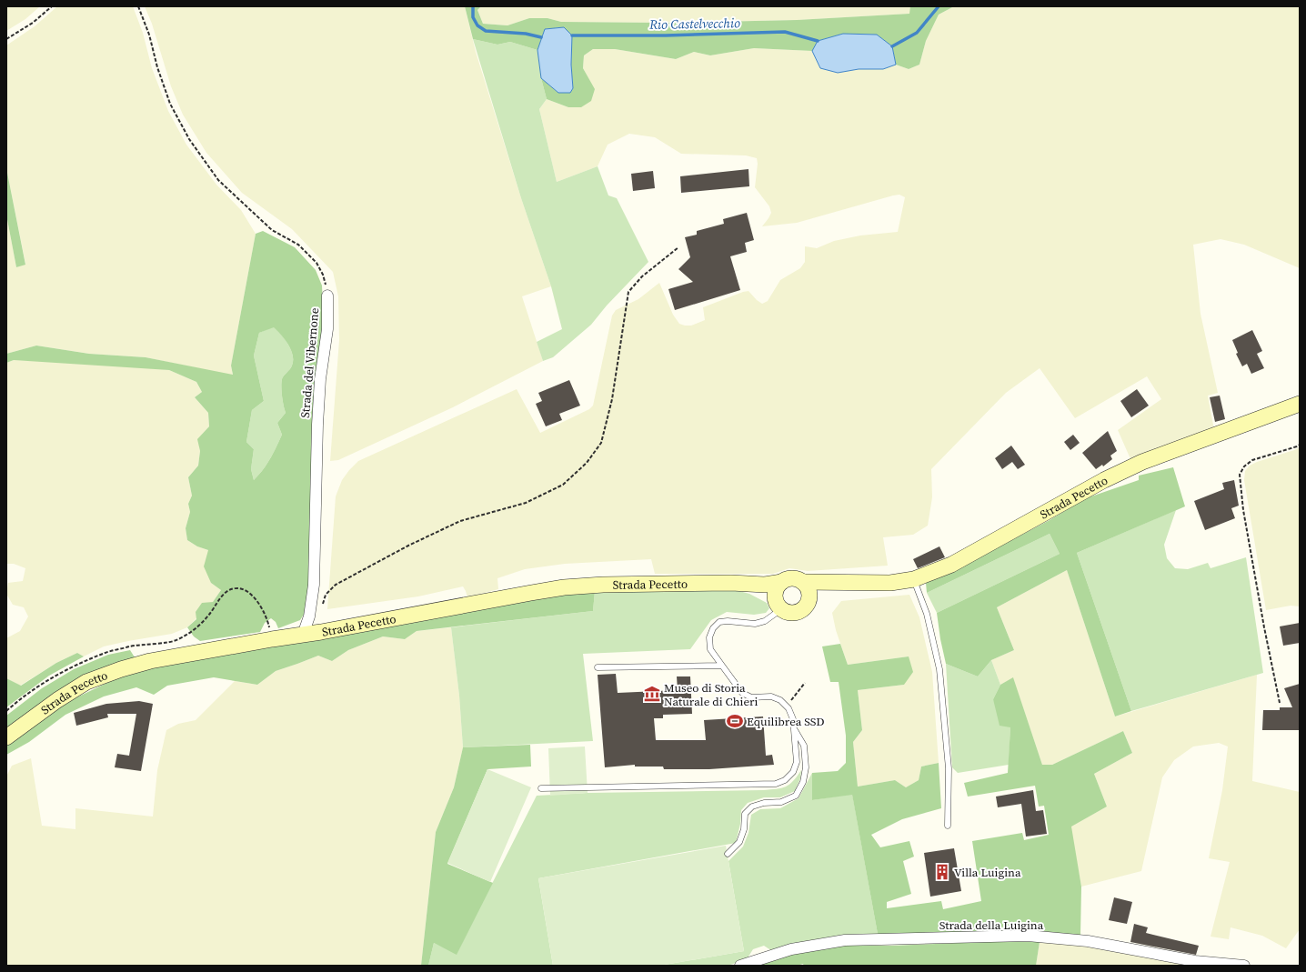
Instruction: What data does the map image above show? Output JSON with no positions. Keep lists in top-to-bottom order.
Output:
{
  "streets": {
    "main road": ["Strada Pecetto"],
    "street": ["Strada del Vibernone", "Strada della Luigina"]
  },
  "crossings": [
    ["Strada del Vibernone", "Strada Pecetto"]
  ],
  "water": ["Rio Castelvecchio"],
  "places": {
    "museum": ["Museo di Storia Naturale di Chieri"],
    "sports": ["Equilibrea SSD"],
    "building": ["Villa Luigina"]
  }
}
